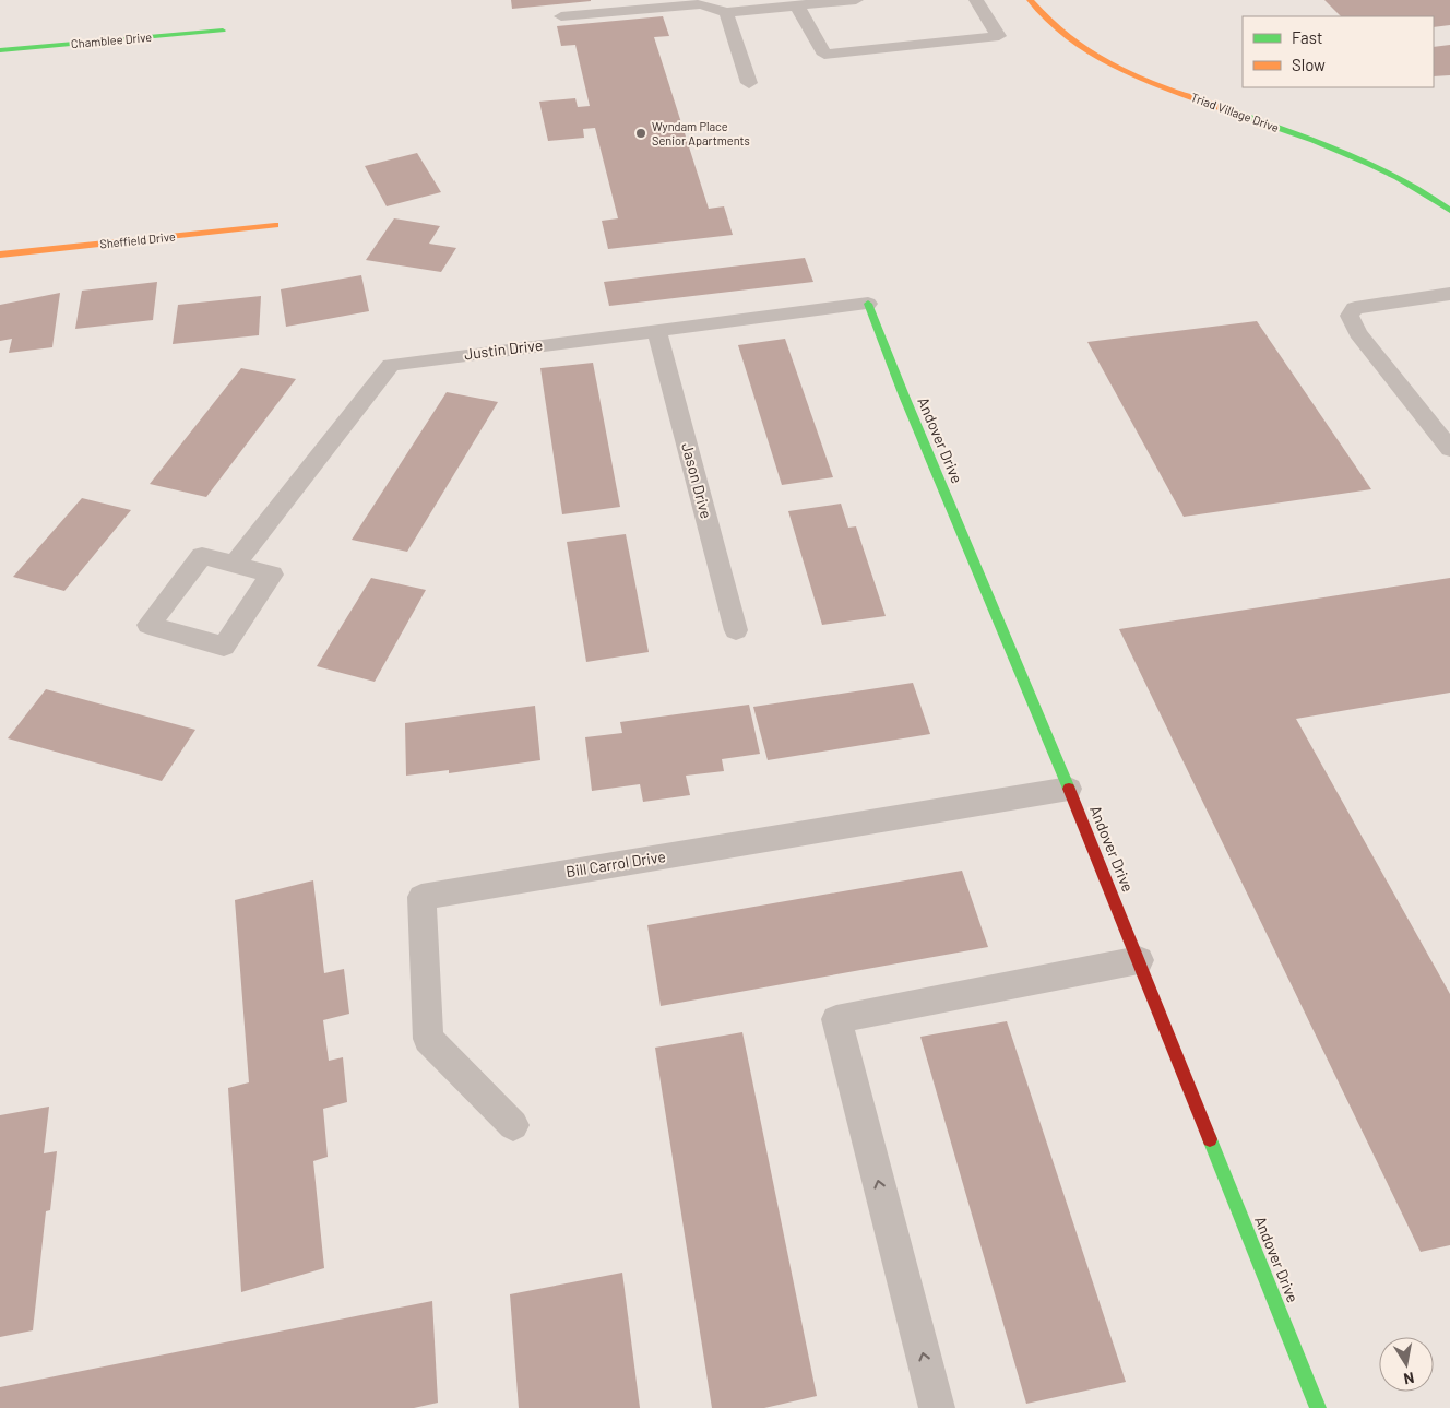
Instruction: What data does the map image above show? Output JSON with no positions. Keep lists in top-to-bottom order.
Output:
{
  "streets": {
    "street": [
      "Chamblee Drive",
      "Triad Village Drive",
      "Sheffield Drive",
      "Andover Drive"
    ],
    "lane": ["Justin Drive", "Jason Drive", "Bill Carrol Drive"]
  },
  "crossings": [
    ["Justin Drive", "Andover Drive"],
    ["Justin Drive", "Jason Drive"],
    ["Andover Drive", "Bill Carrol Drive"]
  ],
  "places": ["Wyndam Place Senior Apartments"],
  "legend": ["Fast", "Slow"],
  "north": "bottom"
}
